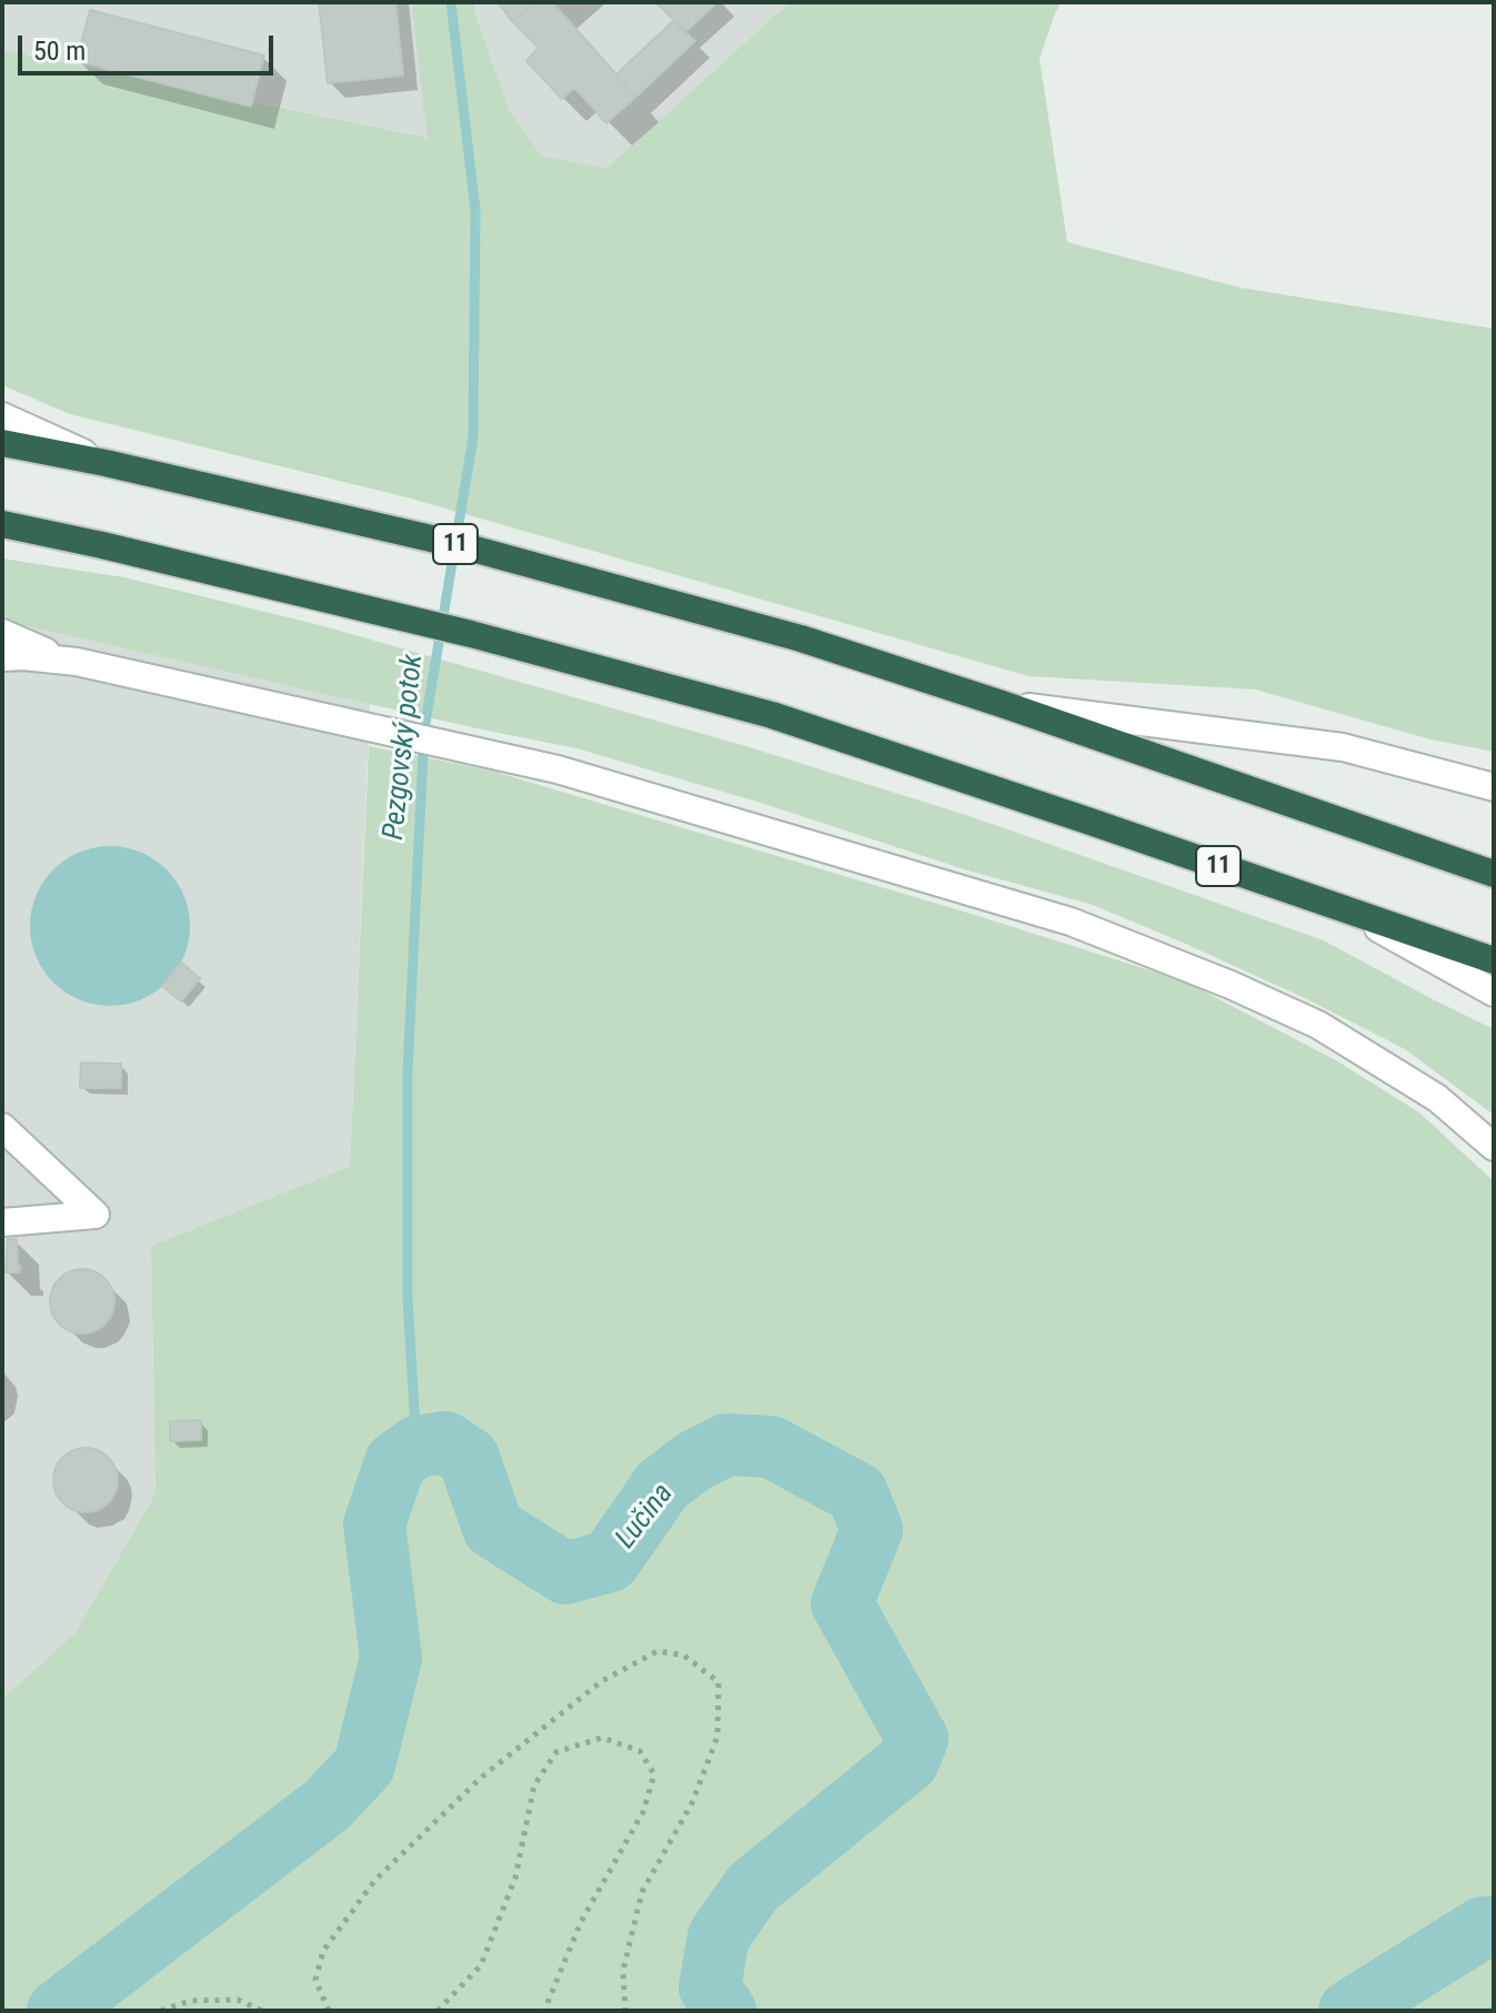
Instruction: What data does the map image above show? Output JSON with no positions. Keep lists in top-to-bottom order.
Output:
{
  "streets": {
    "highway": ["11"]
  },
  "water": ["Pezgovský potok", "Lučina"],
  "scale_bar": "50 m"
}
